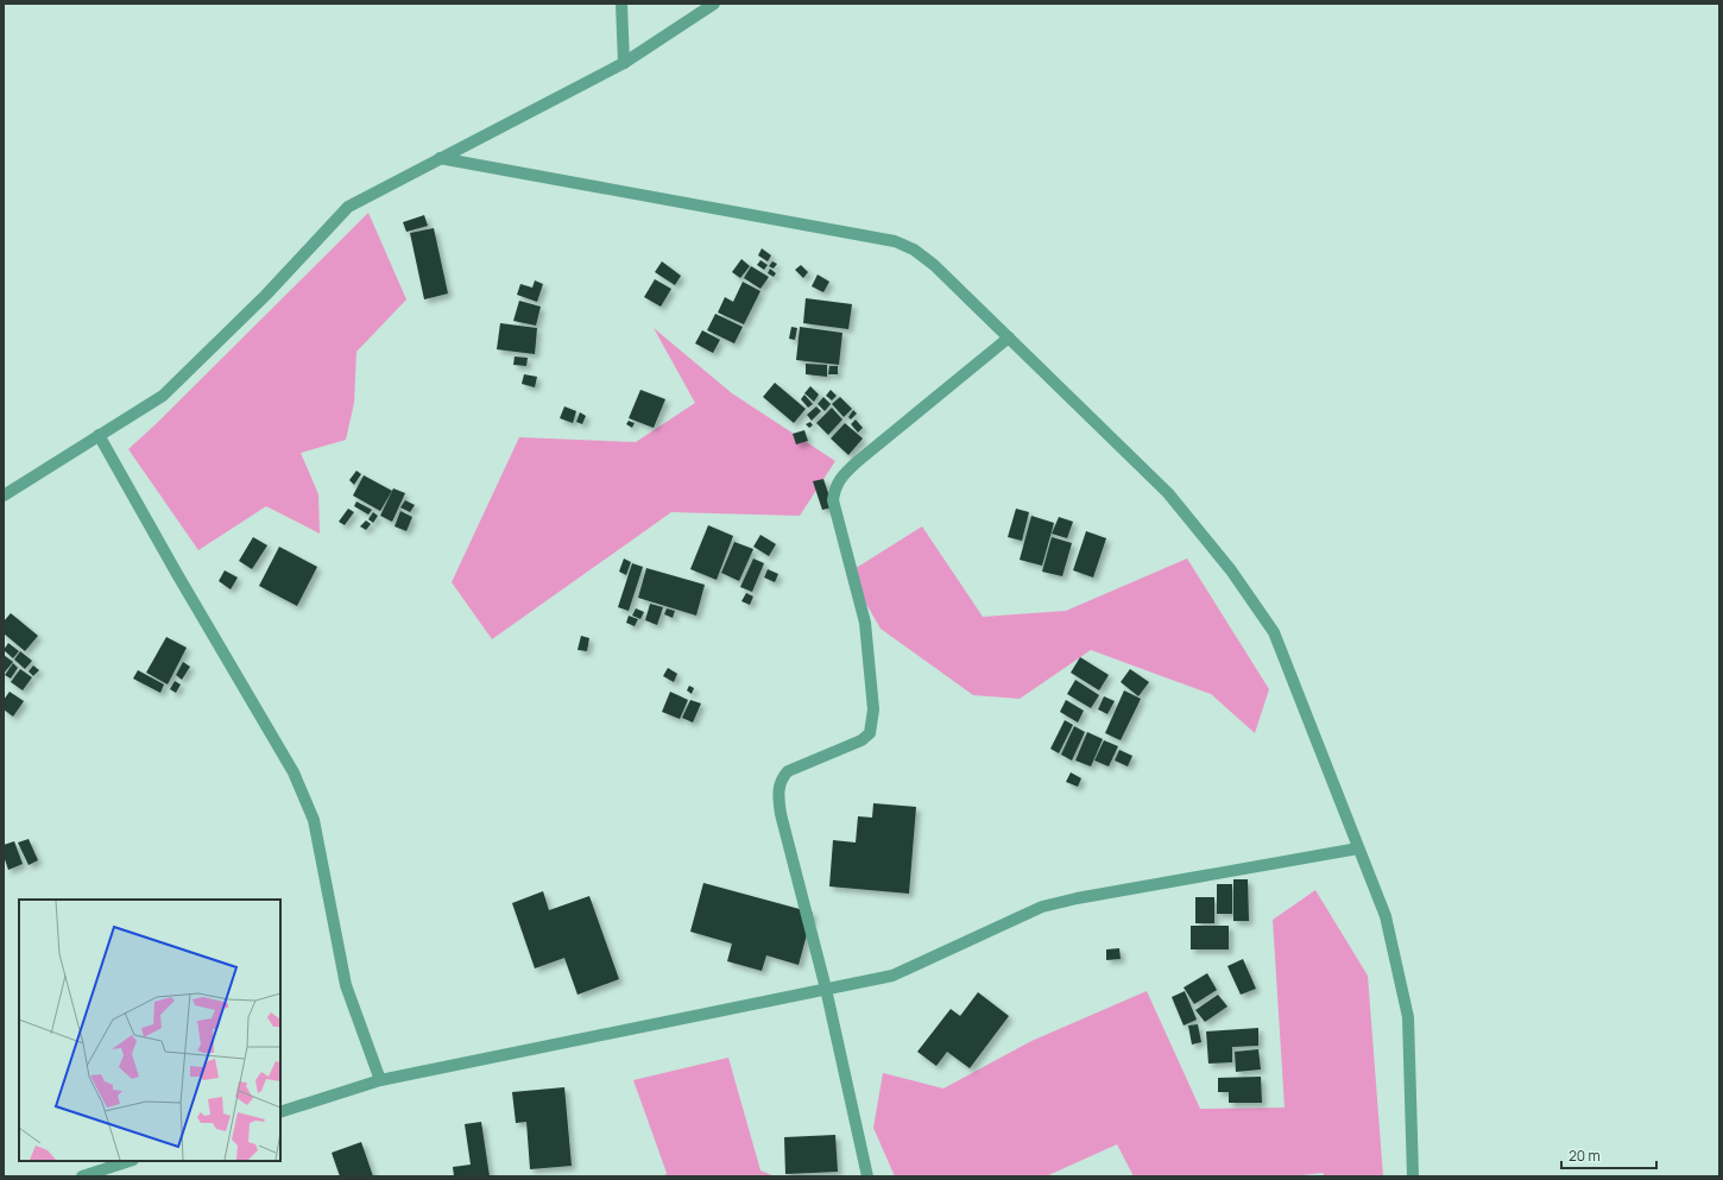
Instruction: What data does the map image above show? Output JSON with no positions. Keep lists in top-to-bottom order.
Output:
{
  "scale_bar": "20 m"
}
